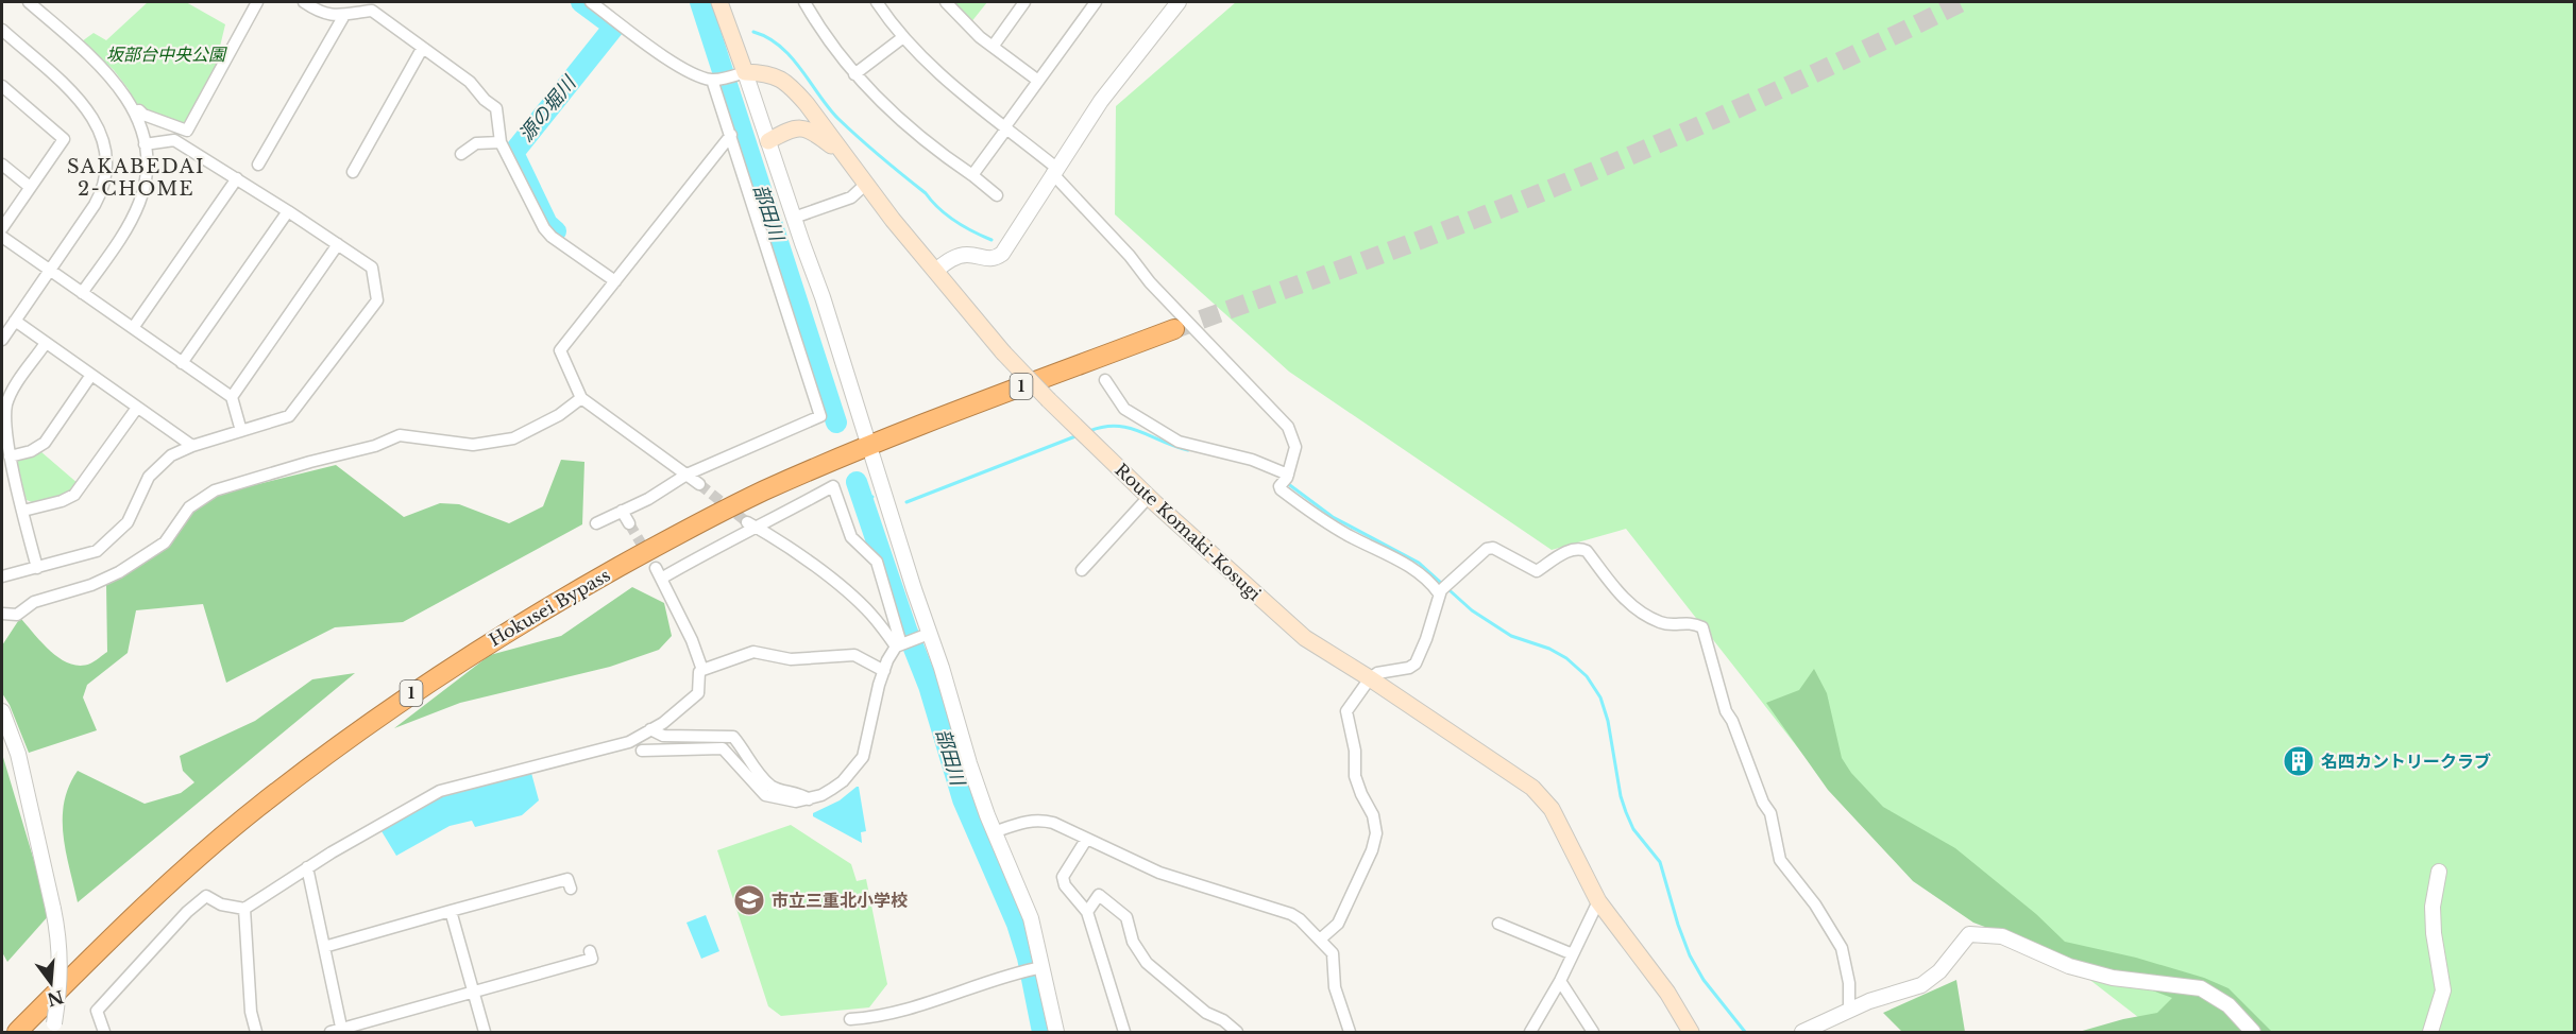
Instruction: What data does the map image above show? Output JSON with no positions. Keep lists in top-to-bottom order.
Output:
{
  "streets": {
    "highway": ["1", "Hokusei Bypass"],
    "main road": ["Route Komaki-Kosugi"]
  },
  "districts": ["SAKABEDAI 2-CHOME"],
  "water": ["源の堀川", "部田川"],
  "parks": ["坂部台中央公園"],
  "places": {
    "building": ["名四カントリークラブ"],
    "school or university": ["市立三重北小学校"]
  },
  "north": "bottom"
}
